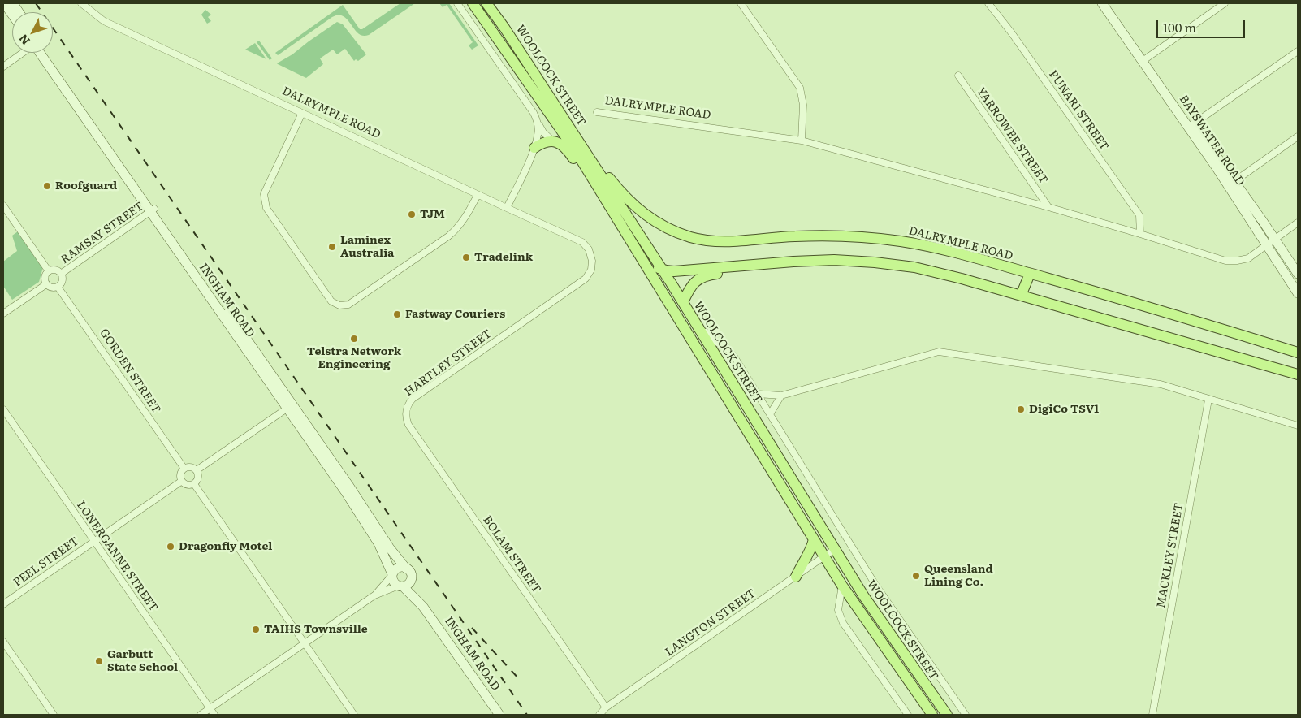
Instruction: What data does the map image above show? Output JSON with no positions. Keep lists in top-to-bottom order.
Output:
{
  "streets": {
    "main road": [
      "WOOLCOCK STREET",
      "DALRYMPLE ROAD",
      "BAYSWATER ROAD",
      "INGHAM ROAD"
    ],
    "street": [
      "PUNARI STREET",
      "YARROWEE STREET",
      "RAMSAY STREET",
      "HARTLEY STREET",
      "GORDEN STREET",
      "BOLAM STREET",
      "MACKLEY STREET",
      "LONERGANNE STREET",
      "PEEL STREET",
      "LANGTON STREET"
    ]
  },
  "crossings": [
    ["WOOLCOCK STREET", "DALRYMPLE ROAD"],
    ["WOOLCOCK STREET", "LANGTON STREET"],
    ["DALRYMPLE ROAD", "PUNARI STREET"],
    ["DALRYMPLE ROAD", "YARROWEE STREET"],
    ["DALRYMPLE ROAD", "BAYSWATER ROAD"],
    ["DALRYMPLE ROAD", "HARTLEY STREET"],
    ["RAMSAY STREET", "INGHAM ROAD"],
    ["RAMSAY STREET", "GORDEN STREET"],
    ["HARTLEY STREET", "BOLAM STREET"],
    ["GORDEN STREET", "PEEL STREET"],
    ["BOLAM STREET", "LANGTON STREET"],
    ["LONERGANNE STREET", "PEEL STREET"]
  ],
  "places": [
    "Roofguard",
    "TJM",
    "Laminex Australia",
    "Tradelink",
    "Fastway Couriers",
    "Telstra Network Engineering",
    "DigiCo TSV1",
    "Dragonfly Motel",
    "Queensland Lining Co.",
    "TAIHS Townsville",
    "Garbutt State School"
  ],
  "scale_bar": "100 m",
  "north": "bottom left"
}
